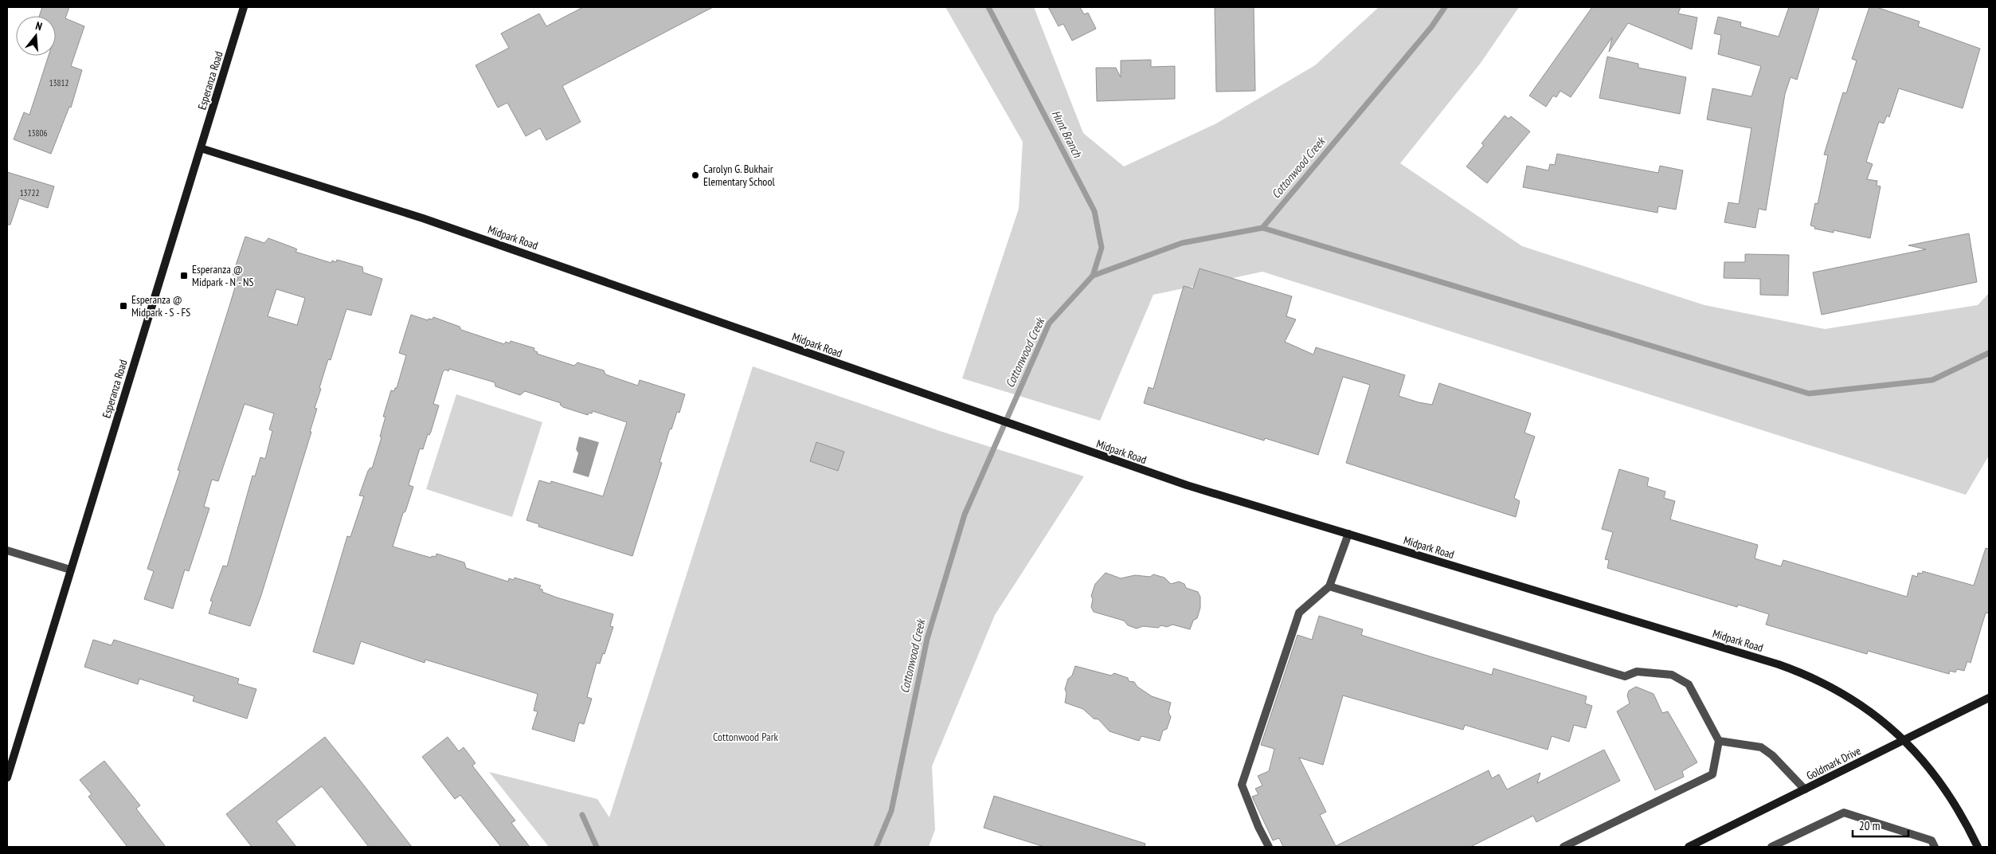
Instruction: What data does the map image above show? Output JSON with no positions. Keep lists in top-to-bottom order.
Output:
{
  "streets": {
    "street": ["Esperanza Road", "Midpark Road", "Goldmark Drive"]
  },
  "crossings": [
    ["Esperanza Road", "Midpark Road"],
    ["Midpark Road", "Goldmark Drive"]
  ],
  "water": ["Hunt Branch", "Cottonwood Creek"],
  "parks": ["Cottonwood Park"],
  "places": {
    "other": ["Carolyn G. Bukhair Elementary School"],
    "transit": ["Esperanza @ Midpark - N - NS", "Esperanza @ Midpark - S - FS"]
  },
  "house_numbers": ["13812", "13806", "13722"],
  "scale_bar": "20 m",
  "north": "top"
}
